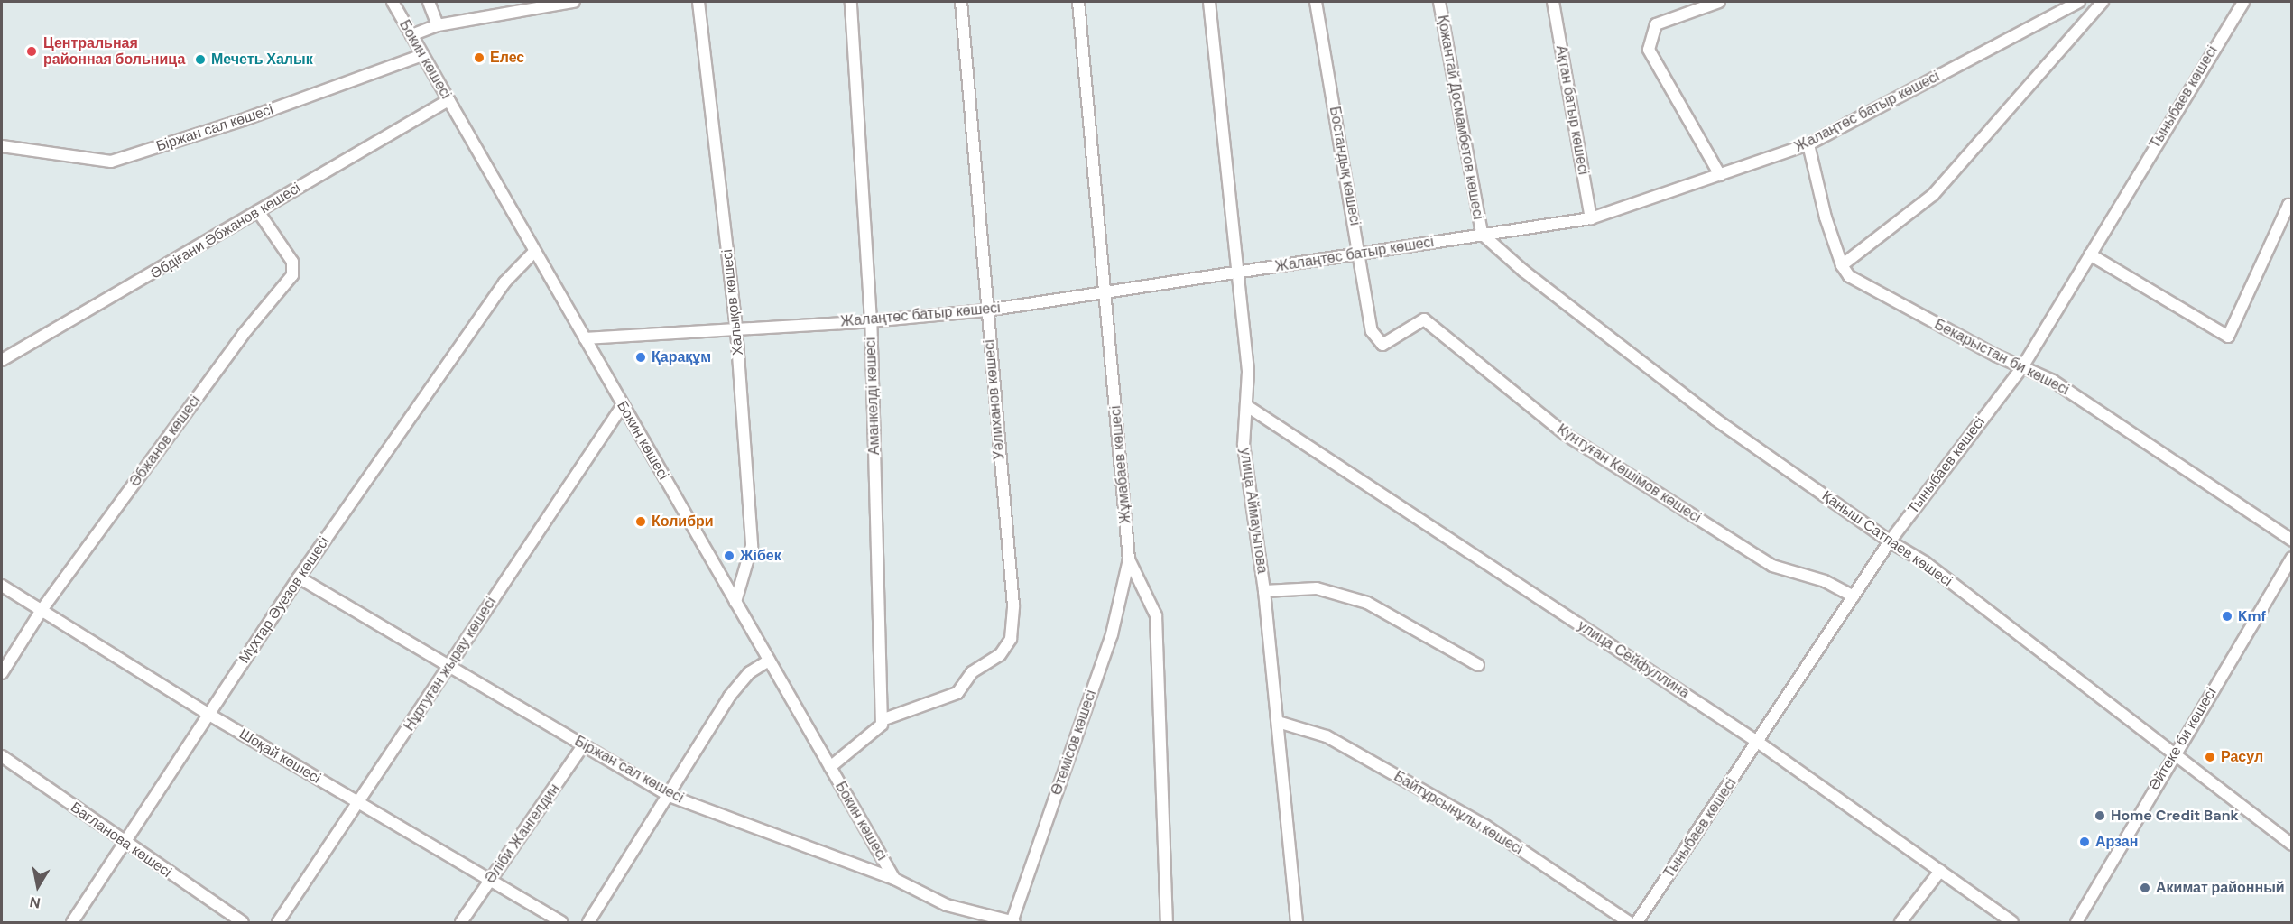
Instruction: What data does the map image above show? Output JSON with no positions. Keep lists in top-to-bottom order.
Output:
{
  "streets": {
    "street": [
      "Бокин көшесі",
      "Тыныбаев көшесі",
      "Ақтан батыр көшесі",
      "Жалаңтөс батыр көшесі",
      "Қожантай Досмамбетов көшесі",
      "Біржан сал көшесі",
      "Бостандық көшесі",
      "Әбдіғани Әбжанов көшесі",
      "Халықов көшесі",
      "Бекарыстан би көшесі",
      "Аманкелді көшесі",
      "Уәлиханов көшесі",
      "Әбжанов көшесі",
      "Жұмабаев көшесі",
      "Күнтуған Көшімов көшесі",
      "улица Аймауытова",
      "Қаныш Сатпаев көшесі",
      "Мұхтар Әуезов көшесі",
      "улица Сейфуллина",
      "Нұртуған жырау көшесі",
      "Әйтеке би көшесі",
      "Өтемісов көшесі",
      "Шоқай көшесі",
      "Байтұрсынұлы көшесі",
      "Әліби Жангелдин",
      "Бағланова көшесі"
    ]
  },
  "crossings": [
    ["Бокин көшесі", "Жалаңтөс батыр көшесі"],
    ["Бокин көшесі", "Біржан сал көшесі"],
    ["Бокин көшесі", "Әбдіғани Әбжанов көшесі"],
    ["Бокин көшесі", "Халықов көшесі"],
    ["Бокин көшесі", "Мұхтар Әуезов көшесі"],
    ["Бокин көшесі", "Нұртуған жырау көшесі"],
    ["Тыныбаев көшесі", "Бекарыстан би көшесі"],
    ["Тыныбаев көшесі", "Күнтуған Көшімов көшесі"],
    ["Тыныбаев көшесі", "Қаныш Сатпаев көшесі"],
    ["Тыныбаев көшесі", "улица Сейфуллина"],
    ["Ақтан батыр көшесі", "Жалаңтөс батыр көшесі"],
    ["Жалаңтөс батыр көшесі", "Қожантай Досмамбетов көшесі"],
    ["Жалаңтөс батыр көшесі", "Бостандық көшесі"],
    ["Жалаңтөс батыр көшесі", "Халықов көшесі"],
    ["Жалаңтөс батыр көшесі", "Аманкелді көшесі"],
    ["Жалаңтөс батыр көшесі", "Уәлиханов көшесі"],
    ["Жалаңтөс батыр көшесі", "Жұмабаев көшесі"],
    ["Жалаңтөс батыр көшесі", "улица Аймауытова"],
    ["Жалаңтөс батыр көшесі", "Қаныш Сатпаев көшесі"],
    ["Қожантай Досмамбетов көшесі", "Қаныш Сатпаев көшесі"],
    ["Біржан сал көшесі", "Мұхтар Әуезов көшесі"],
    ["Біржан сал көшесі", "Нұртуған жырау көшесі"],
    ["Біржан сал көшесі", "Өтемісов көшесі"],
    ["Біржан сал көшесі", "Әліби Жангелдин"],
    ["Бостандық көшесі", "Күнтуған Көшімов көшесі"],
    ["Әбдіғани Әбжанов көшесі", "Әбжанов көшесі"],
    ["Аманкелді көшесі", "Уәлиханов көшесі"],
    ["Әбжанов көшесі", "Шоқай көшесі"],
    ["Жұмабаев көшесі", "Өтемісов көшесі"],
    ["улица Аймауытова", "улица Сейфуллина"],
    ["улица Аймауытова", "Байтұрсынұлы көшесі"],
    ["Қаныш Сатпаев көшесі", "Әйтеке би көшесі"],
    ["Мұхтар Әуезов көшесі", "Шоқай көшесі"],
    ["Мұхтар Әуезов көшесі", "Бағланова көшесі"],
    ["Нұртуған жырау көшесі", "Шоқай көшесі"],
    ["Шоқай көшесі", "Әліби Жангелдин"]
  ],
  "places": [
    "Центральная районная больница",
    "Елес",
    "Мечеть Халык",
    "Қарақұм",
    "Колибри",
    "Жібек",
    "Kmf",
    "Расул",
    "Home Credit Bank",
    "Арзан",
    "Акимат районный"
  ],
  "north": "bottom"
}
